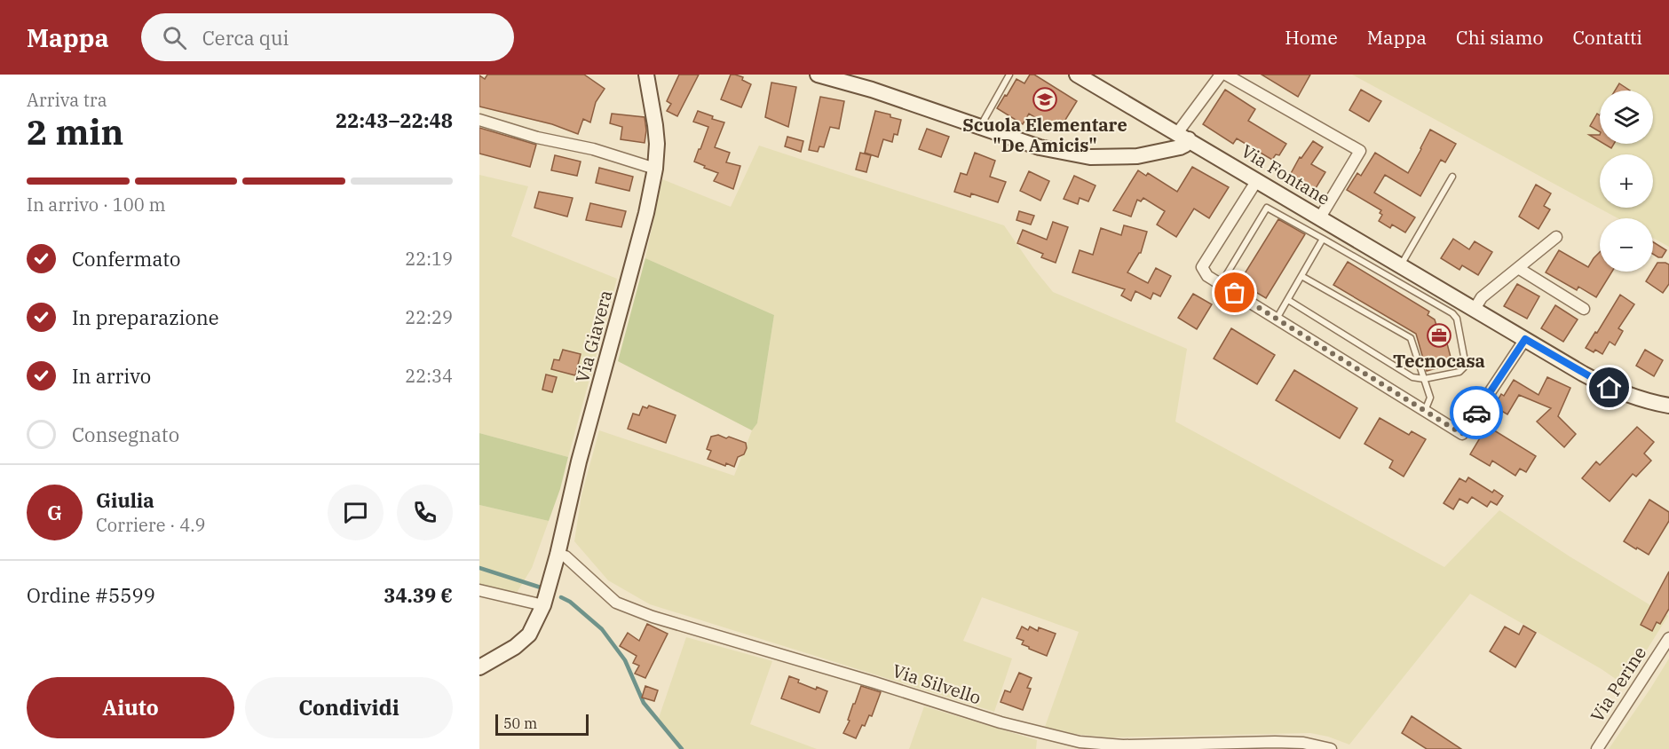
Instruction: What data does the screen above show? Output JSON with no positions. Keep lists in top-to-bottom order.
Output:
{
  "streets": {
    "street": [
      "Via Fontane",
      "Via Giavera",
      "Via Silvello",
      "Via Perine"
    ]
  },
  "crossings": [
    ["Via Giavera", "Via Silvello"]
  ],
  "places": {
    "school or university": ["Scuola Elementare \"De Amicis\""],
    "office": ["Tecnocasa"]
  },
  "scale_bar": "50 m",
  "page": {
    "header": "Mappa",
    "search": "Cerca qui",
    "nav": [
      "Home",
      "Mappa",
      "Chi siamo",
      "Contatti"
    ],
    "heading": ["2 min", "Arriva tra", "22:43–22:48"],
    "panel": [
      "Giulia",
      "Corriere · 4.9",
      "Ordine #5599",
      "34.39 €"
    ],
    "map_buttons": ["+", "−"],
    "bar": "In arrivo · 100 m",
    "list": [
      ["Confermato", "22:19"],
      ["In preparazione", "22:29"],
      ["In arrivo", "22:34"],
      "Consegnato"
    ],
    "round": "G",
    "buttons": ["Aiuto", "Condividi"],
    "scale": "50 m"
  }
}
